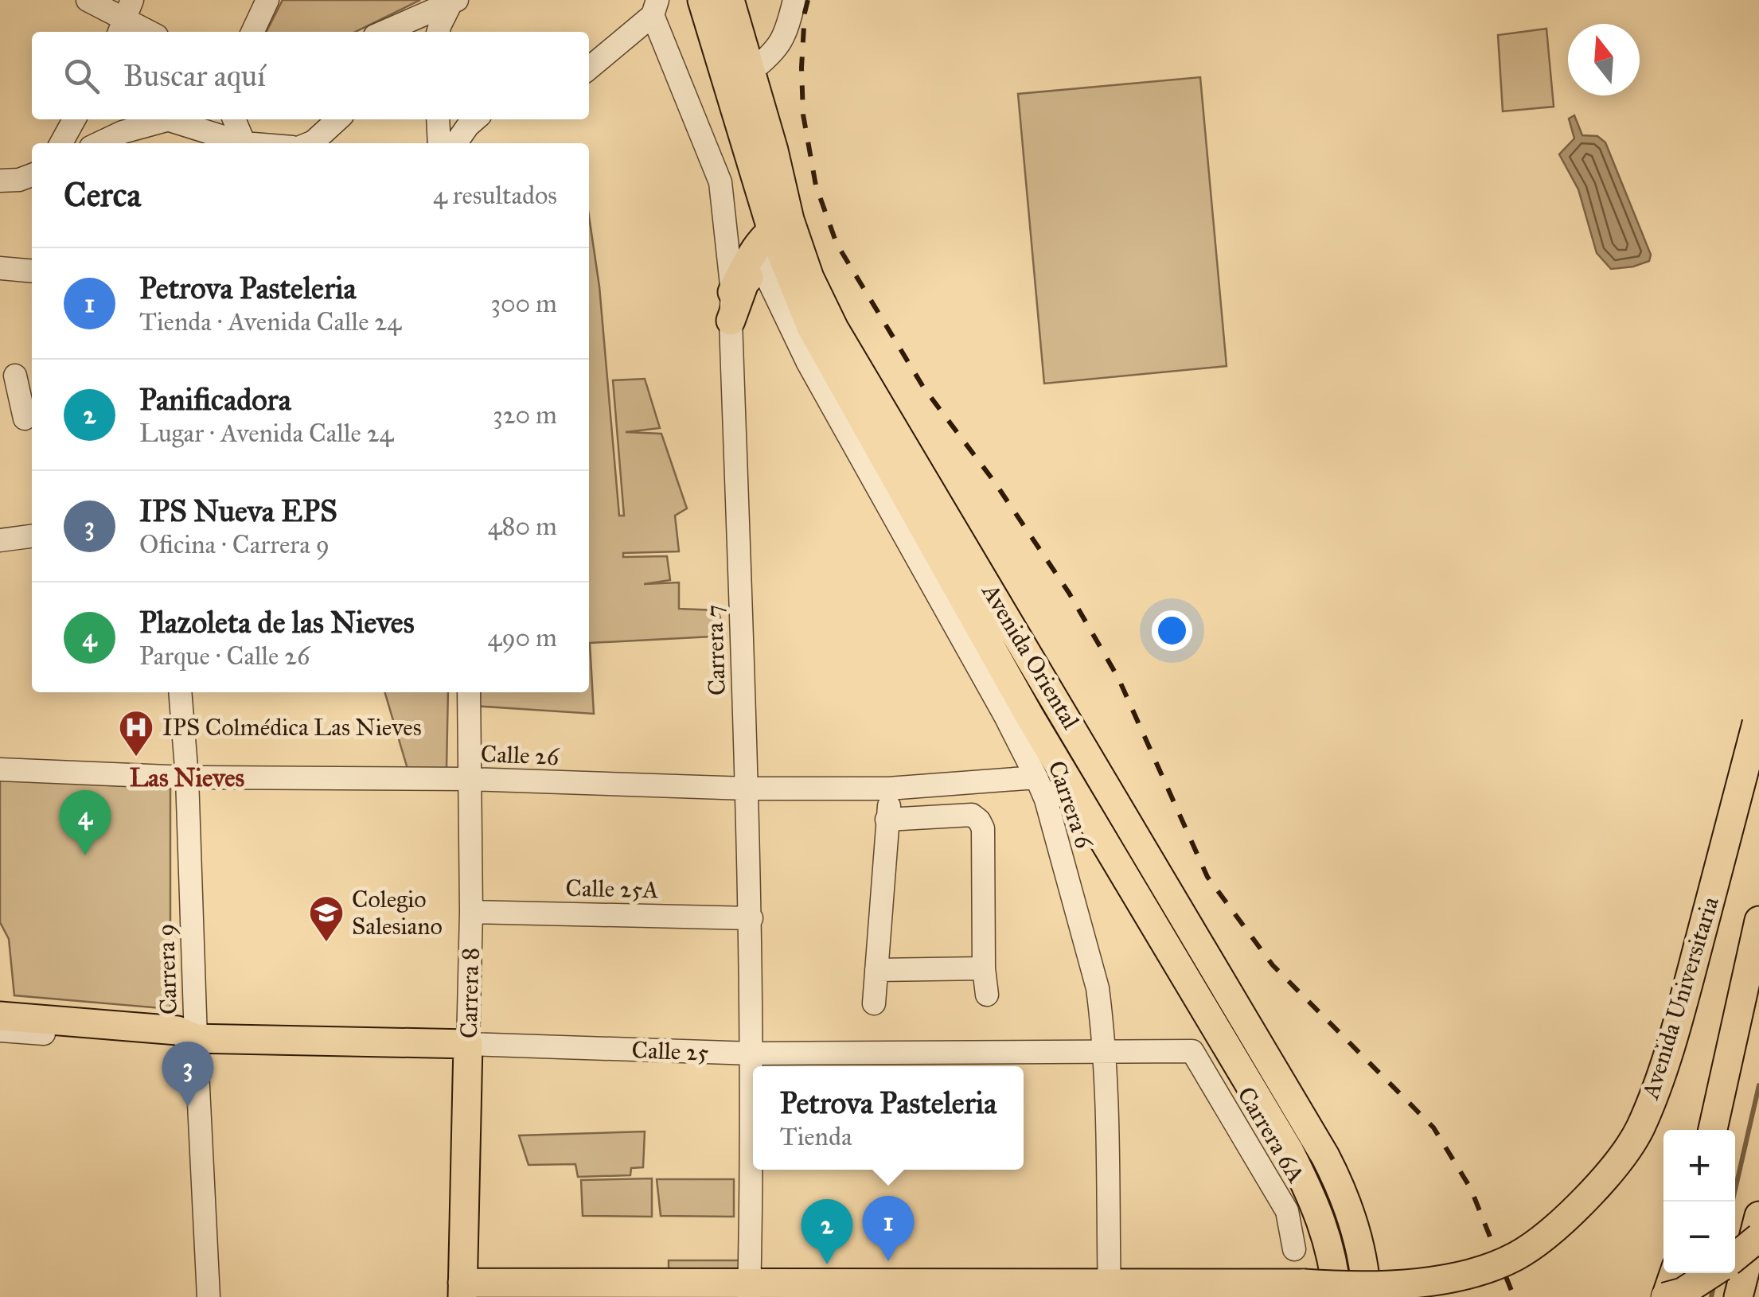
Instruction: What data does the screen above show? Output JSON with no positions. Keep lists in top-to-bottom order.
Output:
{
  "streets": {
    "main road": [
      "Avenida Oriental",
      "Carrera 8",
      "Avenida Universitaria",
      "Calle 25"
    ],
    "street": [
      "Carrera 7",
      "Calle 26",
      "Carrera 6",
      "Calle 25A",
      "Carrera 9",
      "Carrera 6A"
    ]
  },
  "crossings": [
    ["Carrera 7", "Calle 26"],
    ["Carrera 7", "Calle 25A"],
    ["Carrera 7", "Avenida Universitaria"],
    ["Carrera 7", "Calle 25"],
    ["Avenida Oriental", "Carrera 6"],
    ["Calle 26", "Carrera 6"],
    ["Calle 26", "Carrera 9"],
    ["Calle 26", "Carrera 8"],
    ["Carrera 6", "Avenida Universitaria"],
    ["Carrera 6", "Calle 25"],
    ["Calle 25A", "Carrera 8"],
    ["Carrera 9", "Calle 25"],
    ["Carrera 8", "Avenida Universitaria"],
    ["Carrera 8", "Calle 25"],
    ["Calle 25", "Carrera 6A"]
  ],
  "districts": ["Las Nieves"],
  "places": {
    "hospital": ["IPS Colmédica Las Nieves"],
    "school or university": ["Colegio Salesiano"]
  },
  "north": "top",
  "page": {
    "search": "Buscar aquí",
    "heading": ["Cerca", "4 resultados"],
    "list": [
      {
        "mark": "1",
        "name": "Petrova Pasteleria",
        "note": "Tienda · Avenida Calle 24",
        "value": "300 m"
      },
      {
        "mark": "2",
        "name": "Panificadora",
        "note": "Lugar · Avenida Calle 24",
        "value": "320 m"
      },
      {
        "mark": "3",
        "name": "IPS Nueva EPS",
        "note": "Oficina · Carrera 9",
        "value": "480 m"
      },
      {
        "mark": "4",
        "name": "Plazoleta de las Nieves",
        "note": "Parque · Calle 26",
        "value": "490 m"
      }
    ],
    "pins": [
      "4",
      "3",
      "1",
      "2"
    ],
    "popup": ["Petrova Pasteleria", "Tienda"],
    "map_buttons": ["+", "−"]
  }
}
